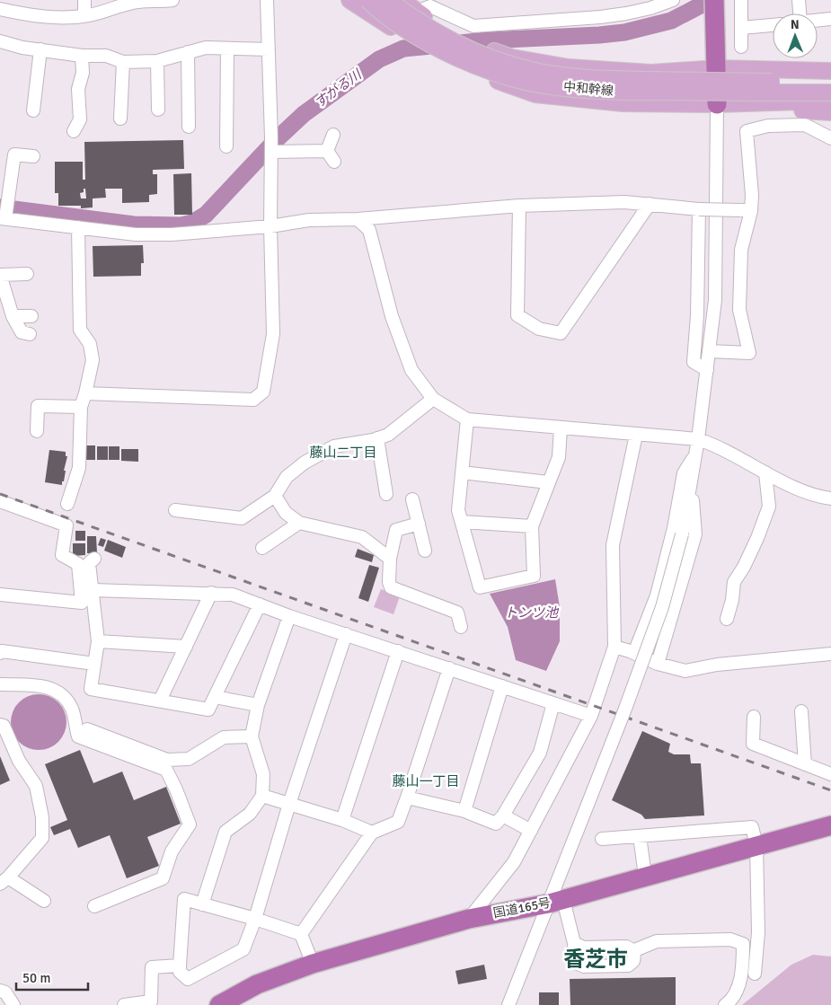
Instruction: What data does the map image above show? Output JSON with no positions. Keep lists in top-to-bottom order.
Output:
{
  "streets": {
    "highway": ["国道165号"],
    "main road": ["中和幹線"]
  },
  "districts": ["藤山二丁目", "藤山一丁目", "香芝市"],
  "water": ["すがる川", "トンツ池"],
  "scale_bar": "50 m",
  "north": "top"
}
